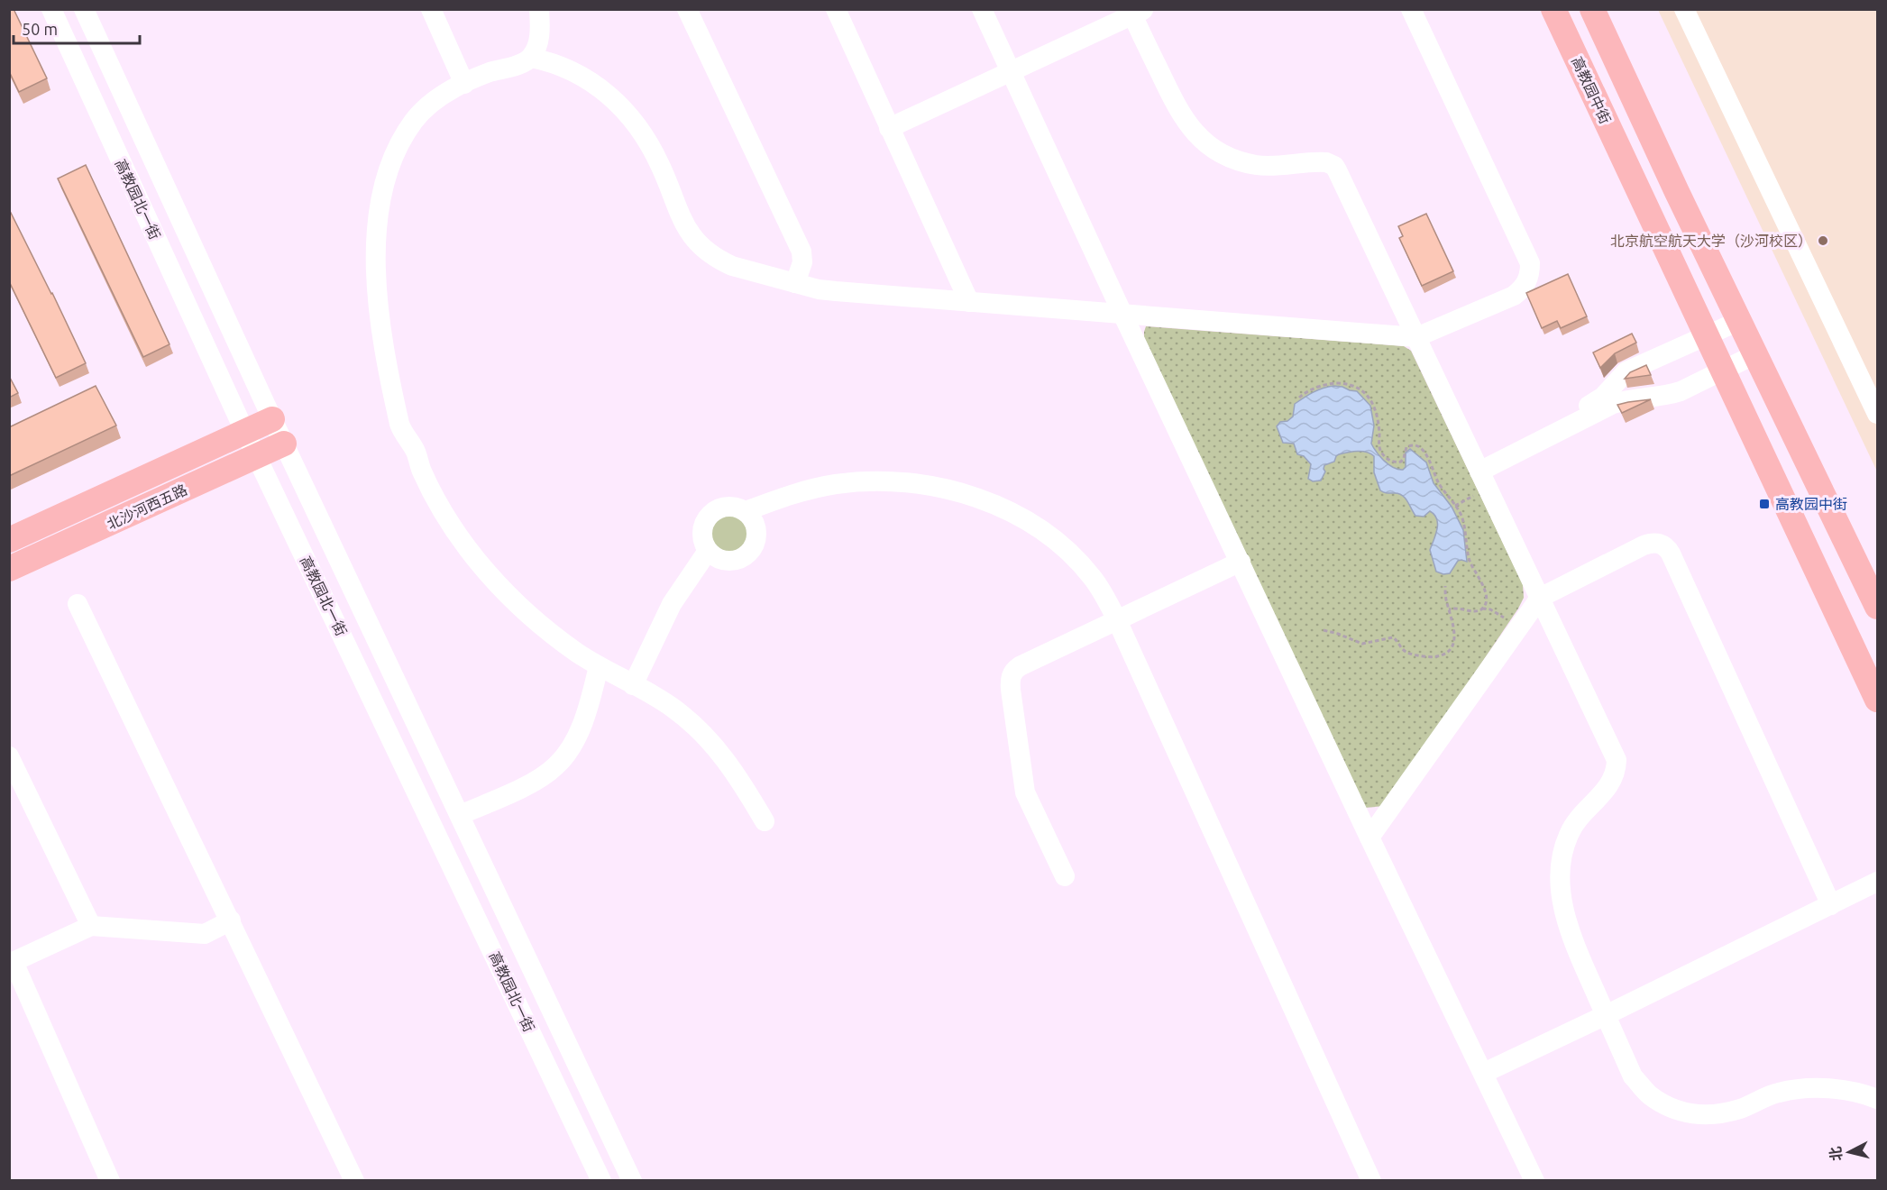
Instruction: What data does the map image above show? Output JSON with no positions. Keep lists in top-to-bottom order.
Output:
{
  "streets": {
    "main road": ["高教园中街", "北沙河西五路"],
    "street": ["高教园北一街"]
  },
  "crossings": [
    ["高教园北一街", "北沙河西五路"]
  ],
  "places": {
    "other": ["北京航空航天大学（沙河校区）"],
    "transit": ["高教园中街"]
  },
  "scale_bar": "50 m",
  "north": "left"
}
